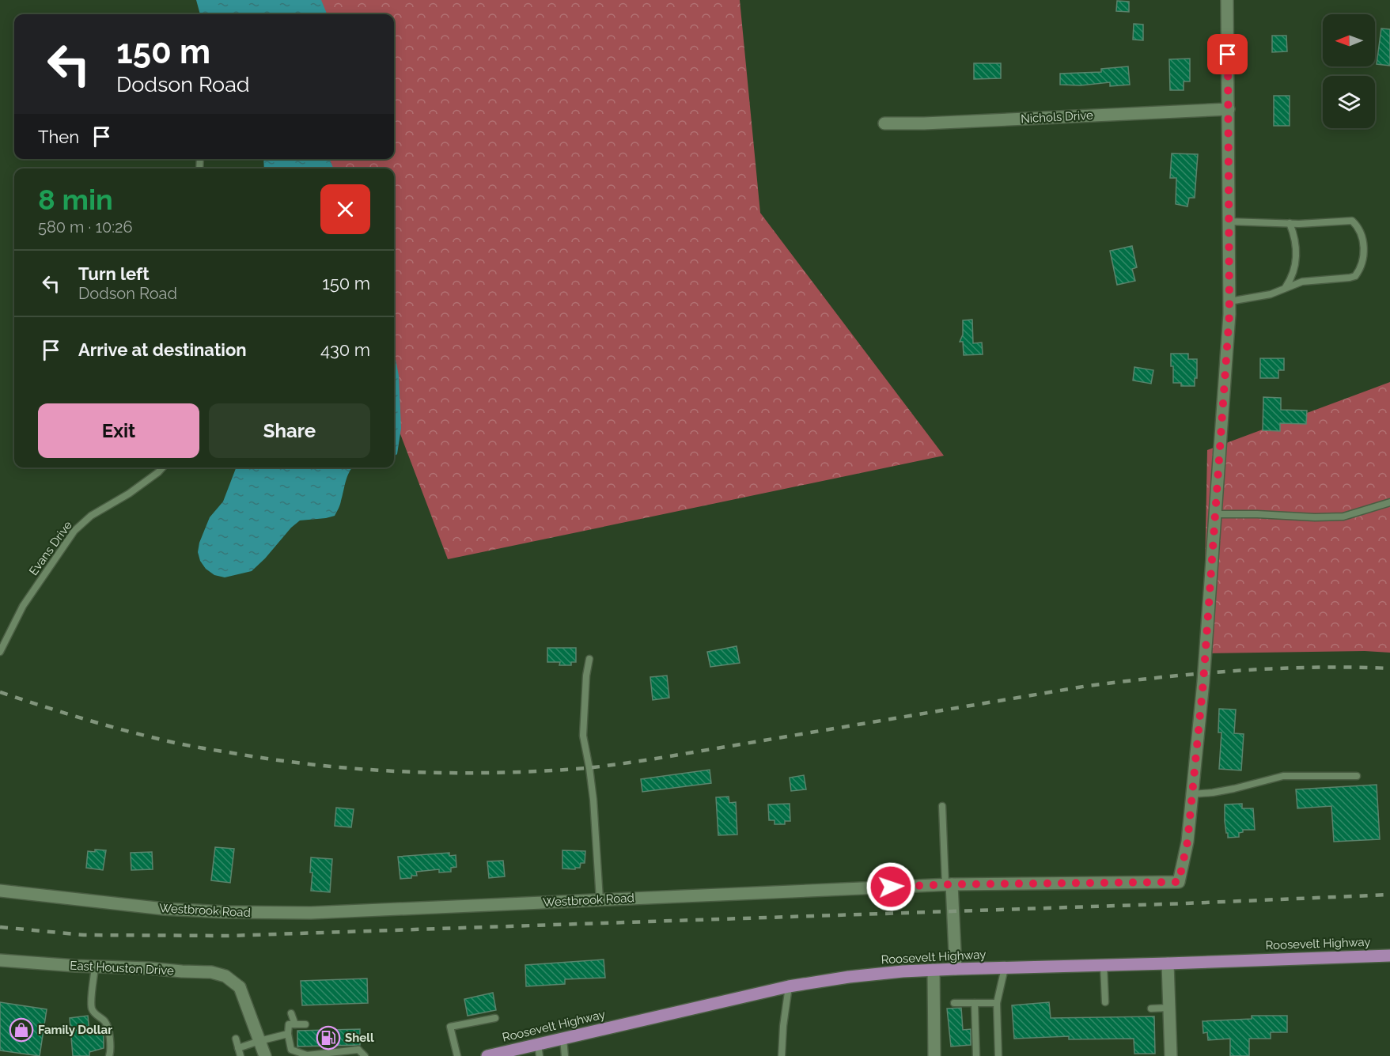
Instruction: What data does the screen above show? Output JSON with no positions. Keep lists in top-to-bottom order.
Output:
{
  "streets": {
    "main road": ["Roosevelt Highway"],
    "street": ["Nichols Drive", "Westbrook Road", "East Houston Drive"],
    "lane": ["Evans Drive"]
  },
  "places": {
    "shop": ["Family Dollar"],
    "fuel station": ["Shell"]
  },
  "north": "left",
  "page": {
    "turn": ["150 m", "Dodson Road"],
    "then": "Then",
    "heading": ["8 min", "580 m · 10:26"],
    "list": [
      {
        "name": "Turn left",
        "note": "Dodson Road",
        "value": "150 m"
      },
      {
        "name": "Arrive at destination",
        "value": "430 m"
      }
    ],
    "buttons": ["Exit", "Share"]
  }
}
